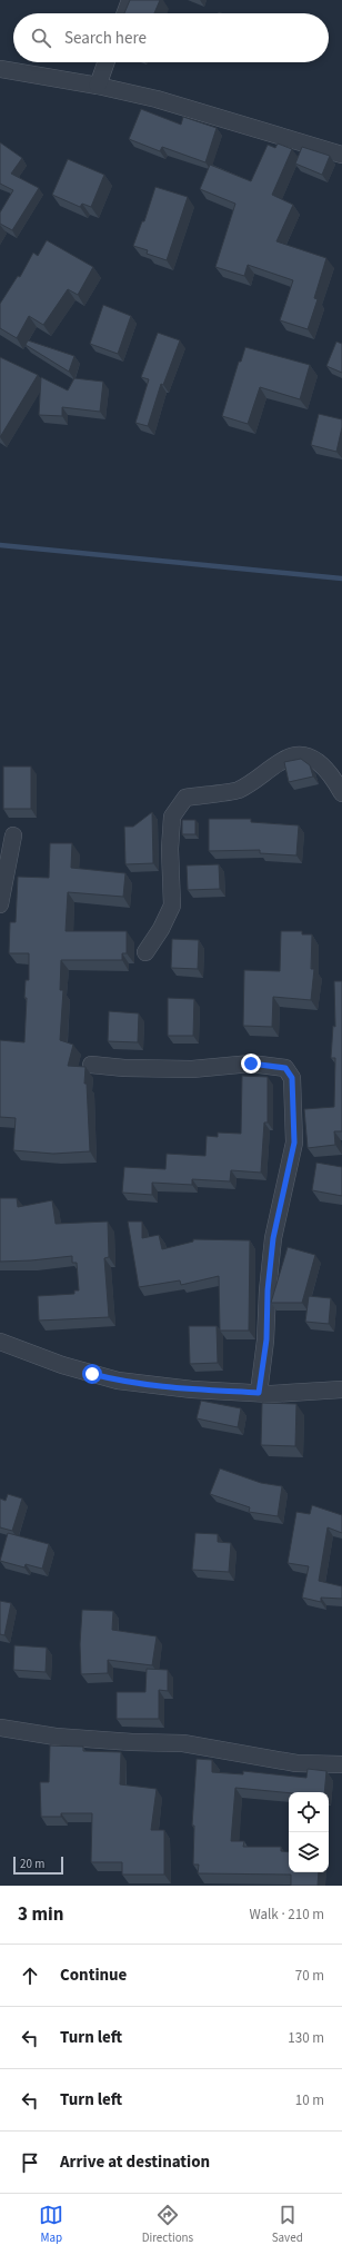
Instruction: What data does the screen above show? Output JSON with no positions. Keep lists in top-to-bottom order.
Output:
{
  "scale_bar": "20 m",
  "page": {
    "search": "Search here",
    "scale": "20 m",
    "heading": ["3 min", "Walk · 210 m"],
    "list": [
      ["Continue", "70 m"],
      ["Turn left", "130 m"],
      ["Turn left", "10 m"],
      "Arrive at destination"
    ],
    "nav": ["Map", "Directions", "Saved"]
  }
}
